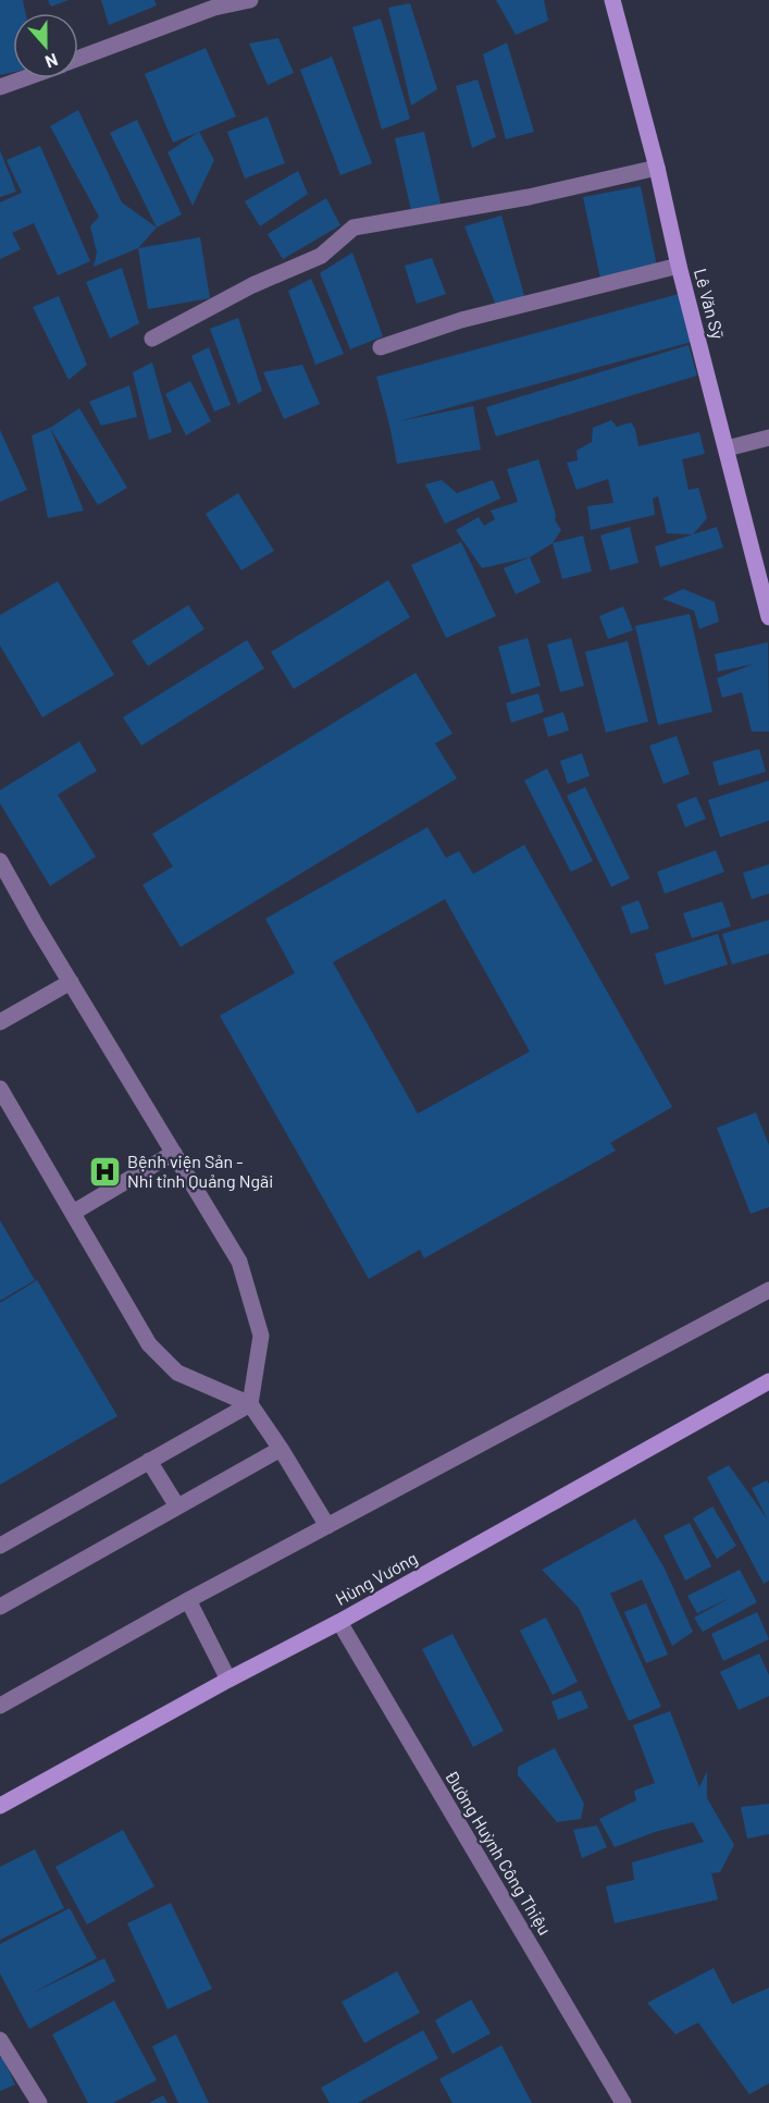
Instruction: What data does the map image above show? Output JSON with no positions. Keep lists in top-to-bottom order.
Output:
{
  "streets": {
    "main road": ["Lê Văn Sỹ", "Hùng Vương"],
    "street": ["Đường Huỳnh Công Thiệu"]
  },
  "crossings": [
    ["Hùng Vương", "Đường Huỳnh Công Thiệu"]
  ],
  "places": {
    "hospital": ["Bệnh viện Sản - Nhi tỉnh Quảng Ngãi"]
  },
  "north": "bottom"
}
